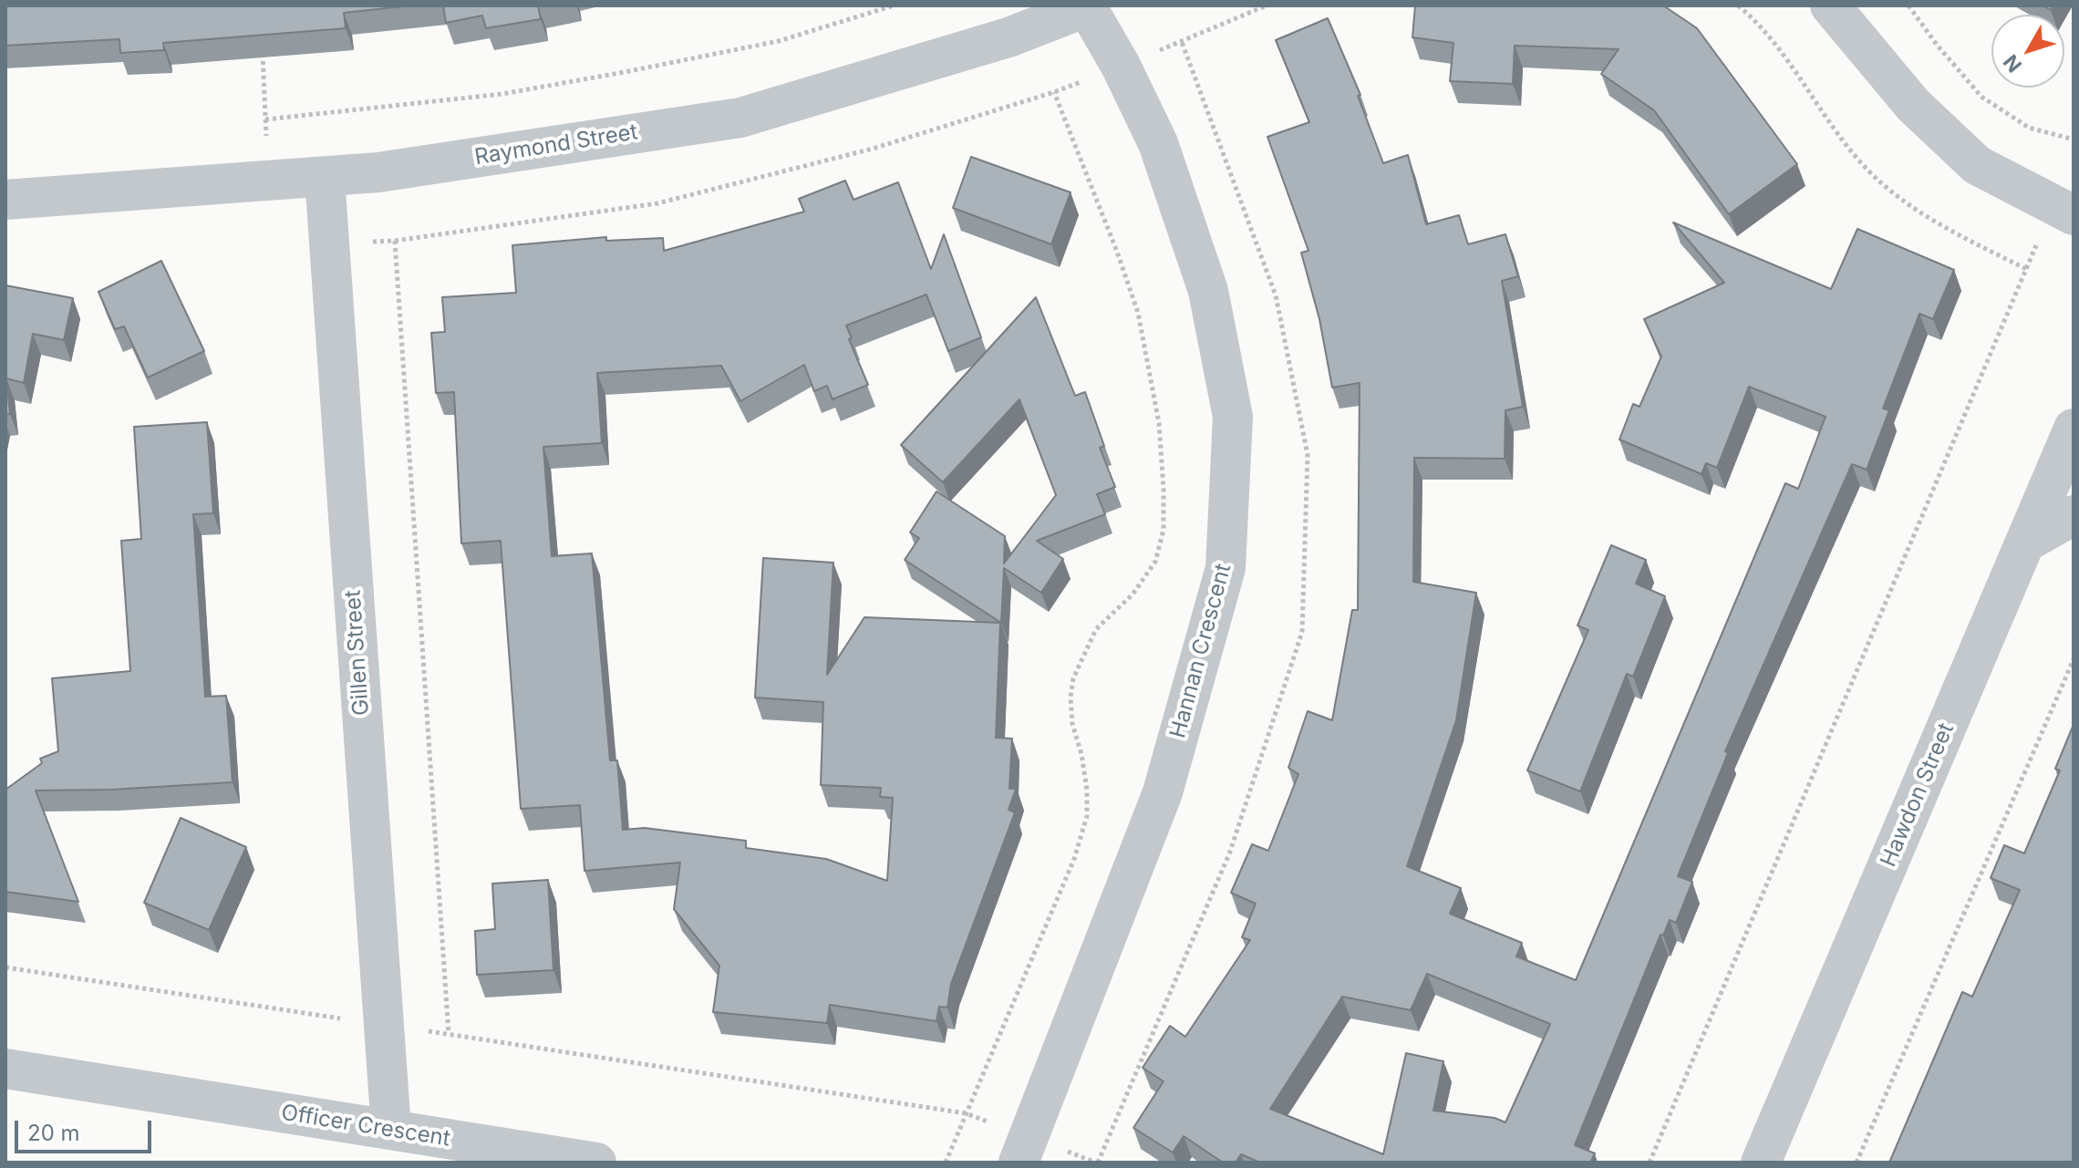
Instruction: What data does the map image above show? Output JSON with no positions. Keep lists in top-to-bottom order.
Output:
{
  "streets": {
    "street": [
      "Raymond Street",
      "Hannan Crescent",
      "Gillen Street",
      "Hawdon Street",
      "Officer Crescent"
    ]
  },
  "crossings": [
    ["Raymond Street", "Hannan Crescent"],
    ["Raymond Street", "Gillen Street"],
    ["Gillen Street", "Officer Crescent"]
  ],
  "scale_bar": "20 m",
  "north": "bottom left"
}
